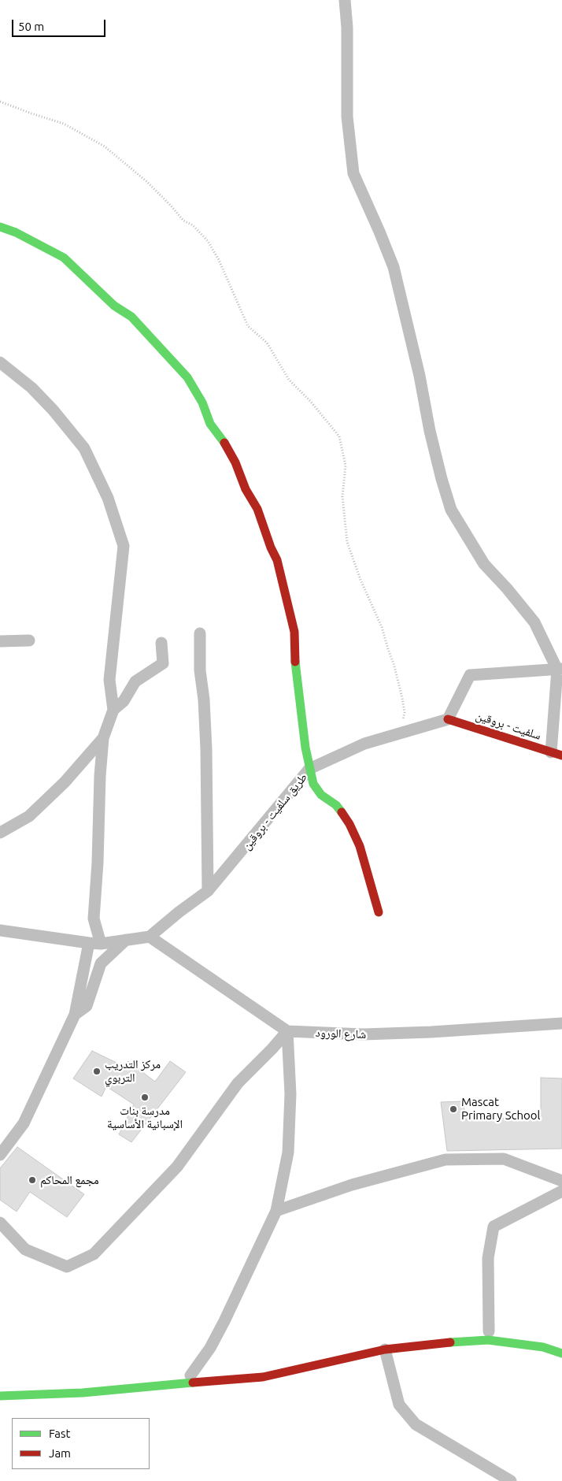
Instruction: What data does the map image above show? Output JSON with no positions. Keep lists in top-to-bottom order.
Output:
{
  "streets": {
    "main road": ["سلفيت - بروقين"],
    "street": ["طريق سلفيت - بروقين", "شارع الورود"]
  },
  "crossings": [
    ["سلفيت - بروقين", "طريق سلفيت - بروقين"]
  ],
  "places": [
    "مركز التدريب التربوي",
    "مدرسة بنات الإسبانية الأساسية",
    "Mascat Primary School",
    "مجمع المحاكم"
  ],
  "legend": ["Fast", "Jam"],
  "scale_bar": "50 m"
}
